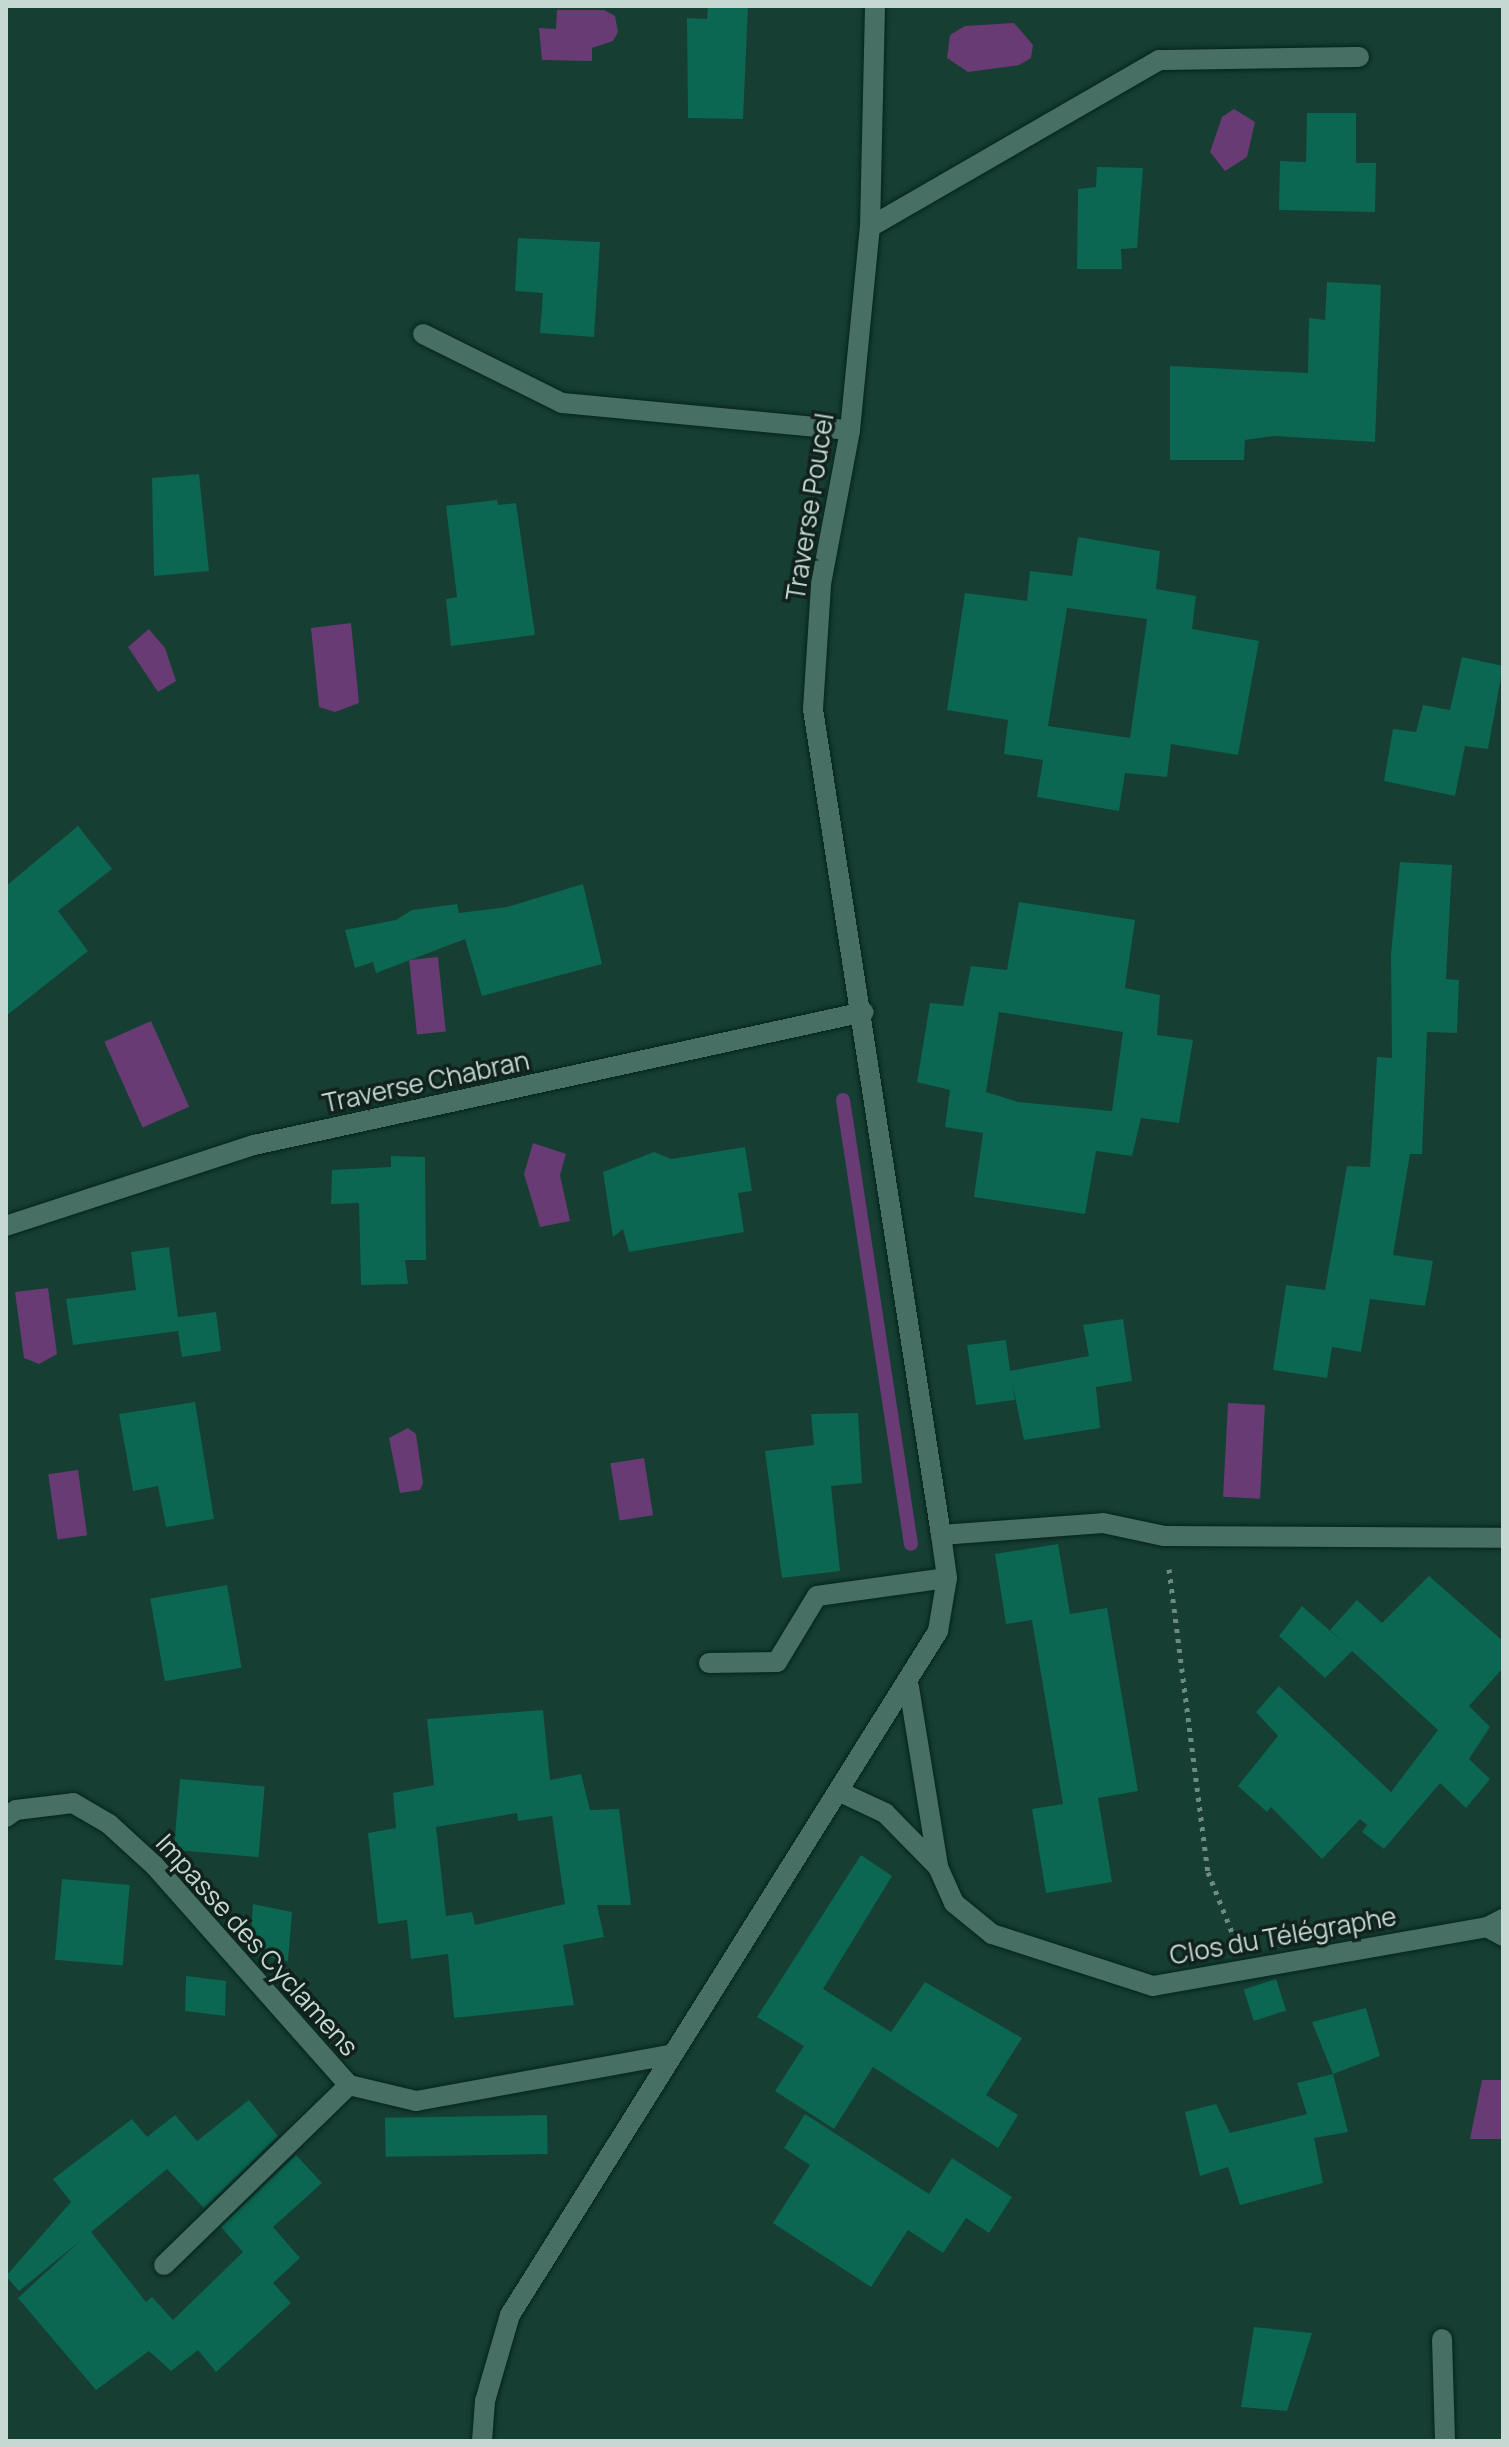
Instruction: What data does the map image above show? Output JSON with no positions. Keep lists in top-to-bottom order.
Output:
{
  "streets": {
    "street": [
      "Traverse Poucel",
      "Traverse Chabran",
      "Clos du Télégraphe",
      "Impasse des Cyclamens"
    ]
  },
  "crossings": [
    ["Traverse Poucel", "Traverse Chabran"],
    ["Traverse Poucel", "Clos du Télégraphe"],
    ["Traverse Poucel", "Impasse des Cyclamens"]
  ]
}
